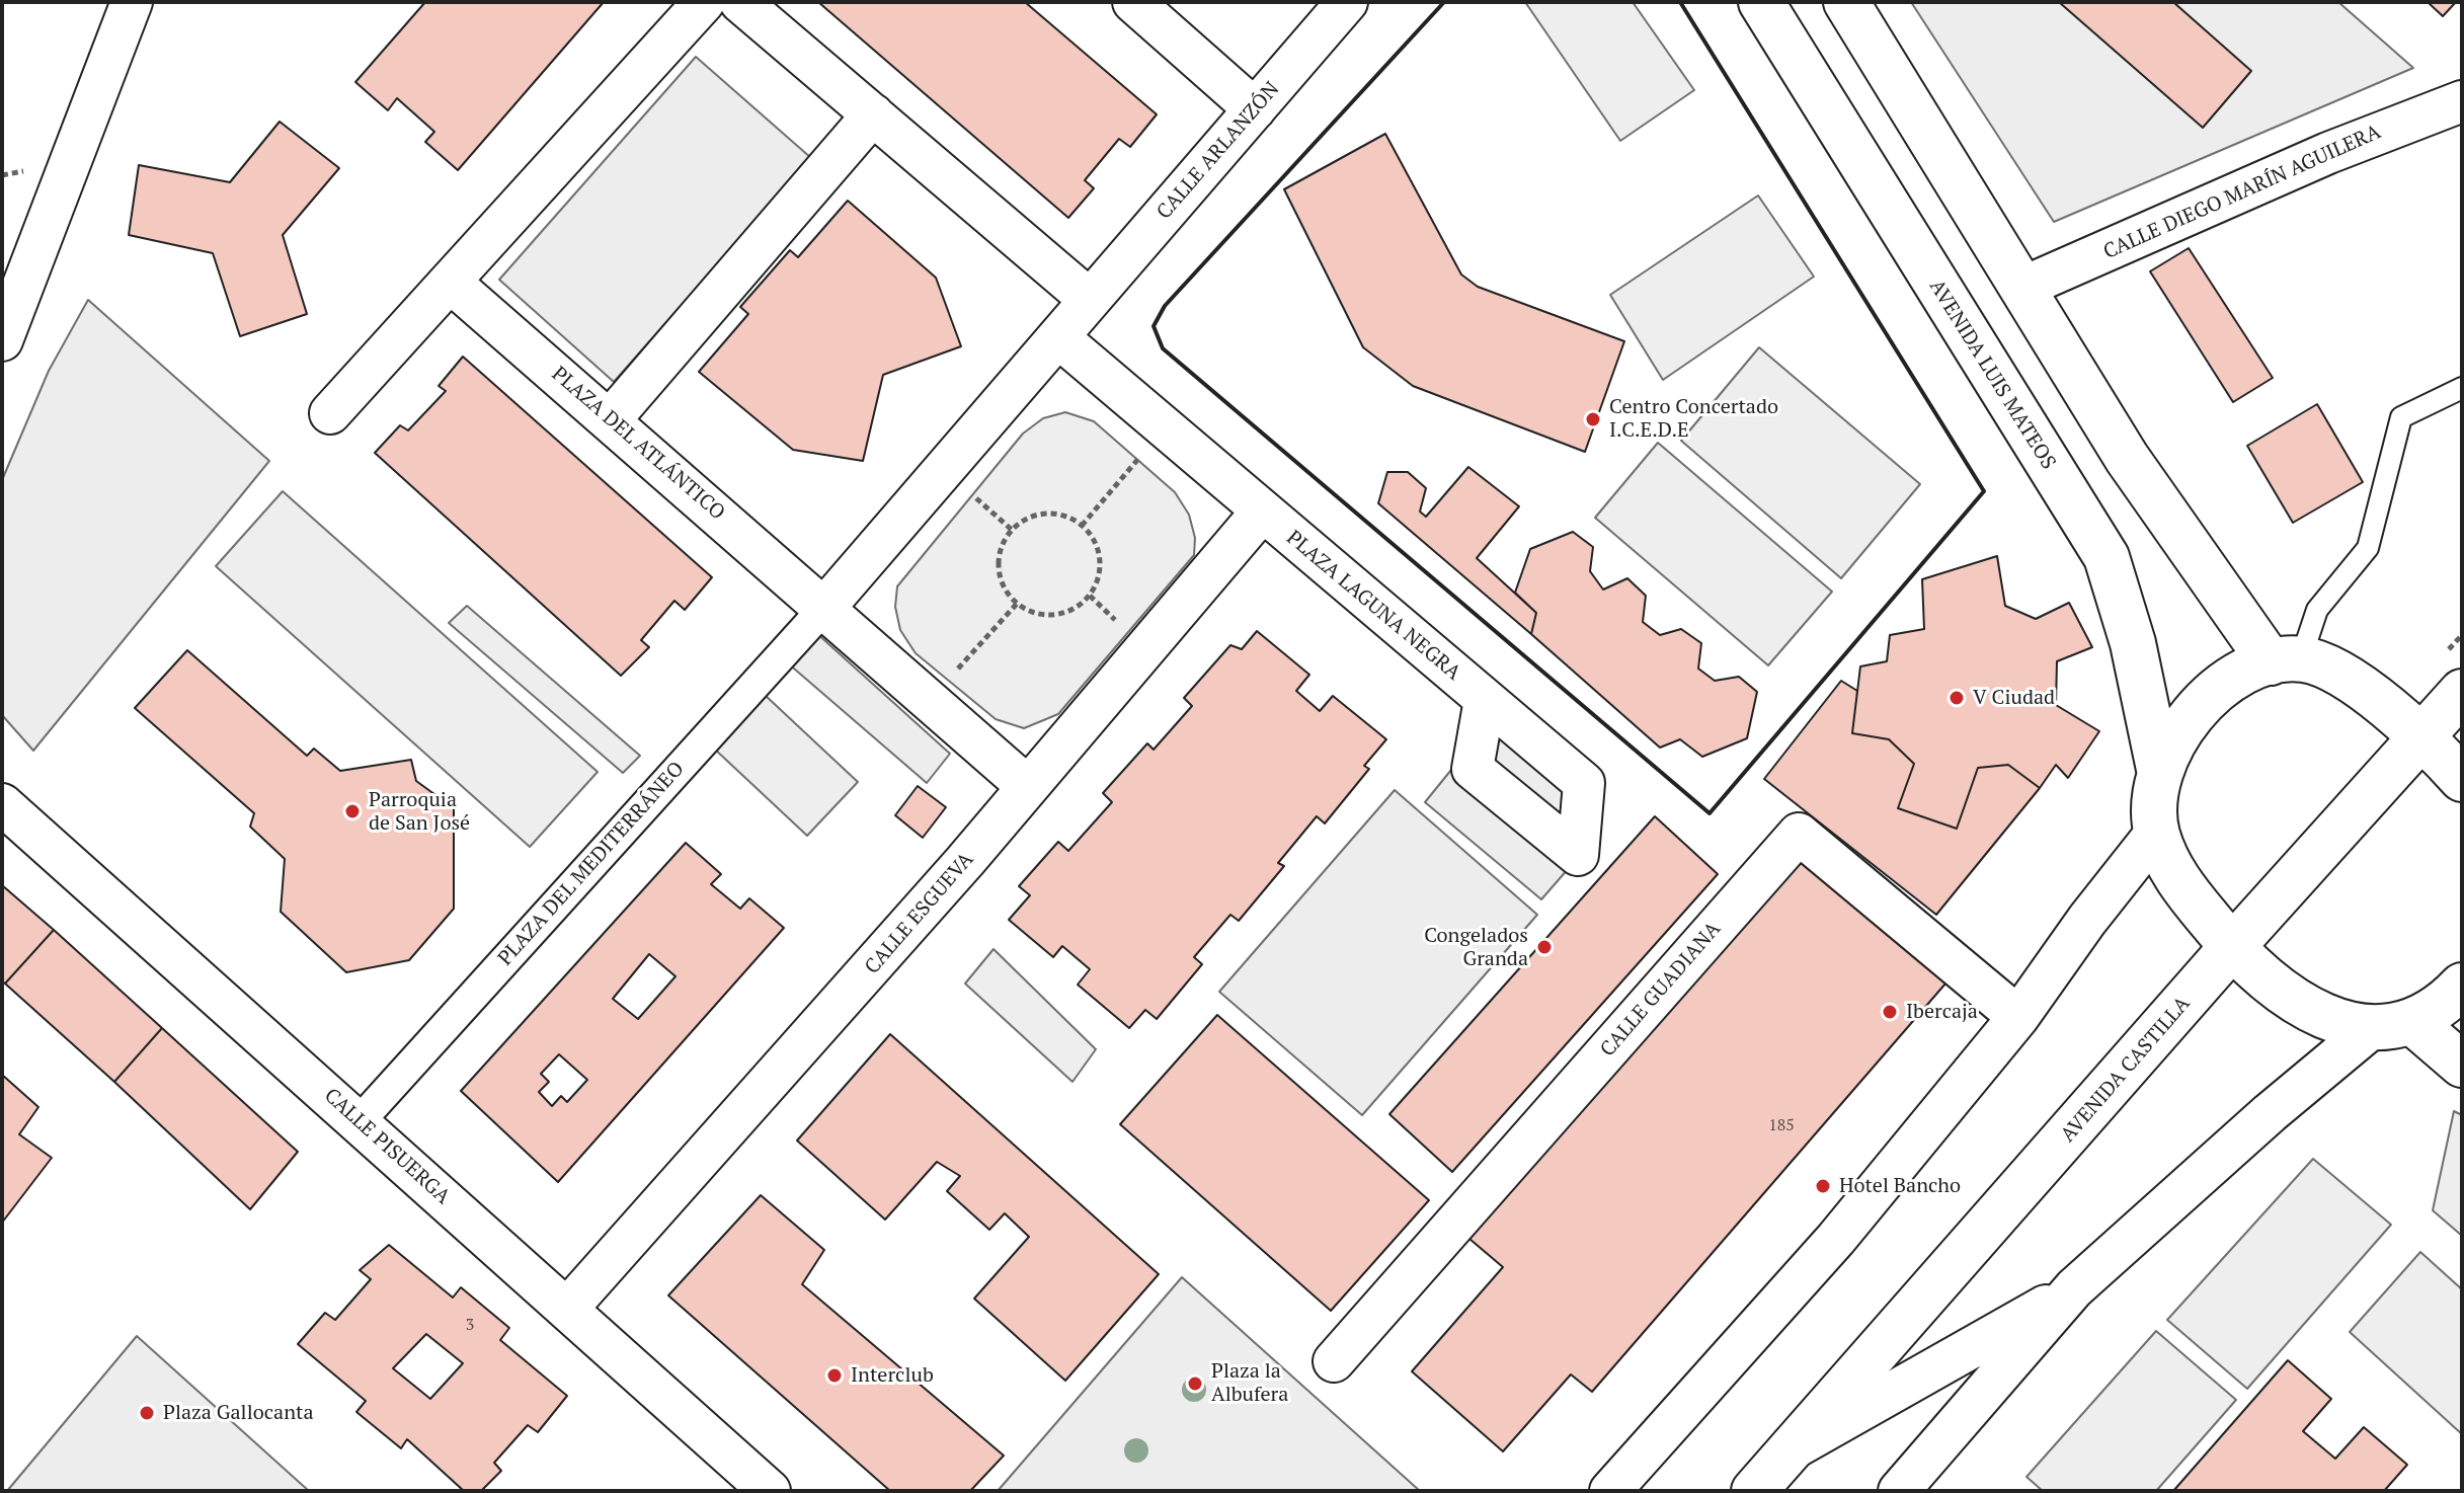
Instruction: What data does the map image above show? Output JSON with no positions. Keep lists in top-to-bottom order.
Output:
{
  "streets": {
    "main road": ["AVENIDA LUIS MATEOS", "AVENIDA CASTILLA"],
    "street": [
      "CALLE ARLANZÓN",
      "CALLE DIEGO MARÍN AGUILERA",
      "PLAZA DEL ATLÁNTICO",
      "PLAZA LAGUNA NEGRA",
      "PLAZA DEL MEDITERRÁNEO",
      "CALLE ESGUEVA",
      "CALLE GUADIANA",
      "CALLE PISUERGA"
    ]
  },
  "crossings": [
    ["CALLE ARLANZÓN", "PLAZA DEL MEDITERRÁNEO"],
    ["PLAZA DEL ATLÁNTICO", "PLAZA DEL MEDITERRÁNEO"],
    ["PLAZA LAGUNA NEGRA", "CALLE ESGUEVA"],
    ["PLAZA DEL MEDITERRÁNEO", "CALLE PISUERGA"],
    ["CALLE ESGUEVA", "CALLE PISUERGA"]
  ],
  "places": [
    "Centro Concertado I.C.E.D.E",
    "V Ciudad",
    "Parroquia de San José",
    "Congelados Granda",
    "Ibercaja",
    "Hotel Bancho",
    "Interclub",
    "Plaza la Albufera",
    "Plaza Gallocanta"
  ],
  "house_numbers": ["185", "3"]
}
